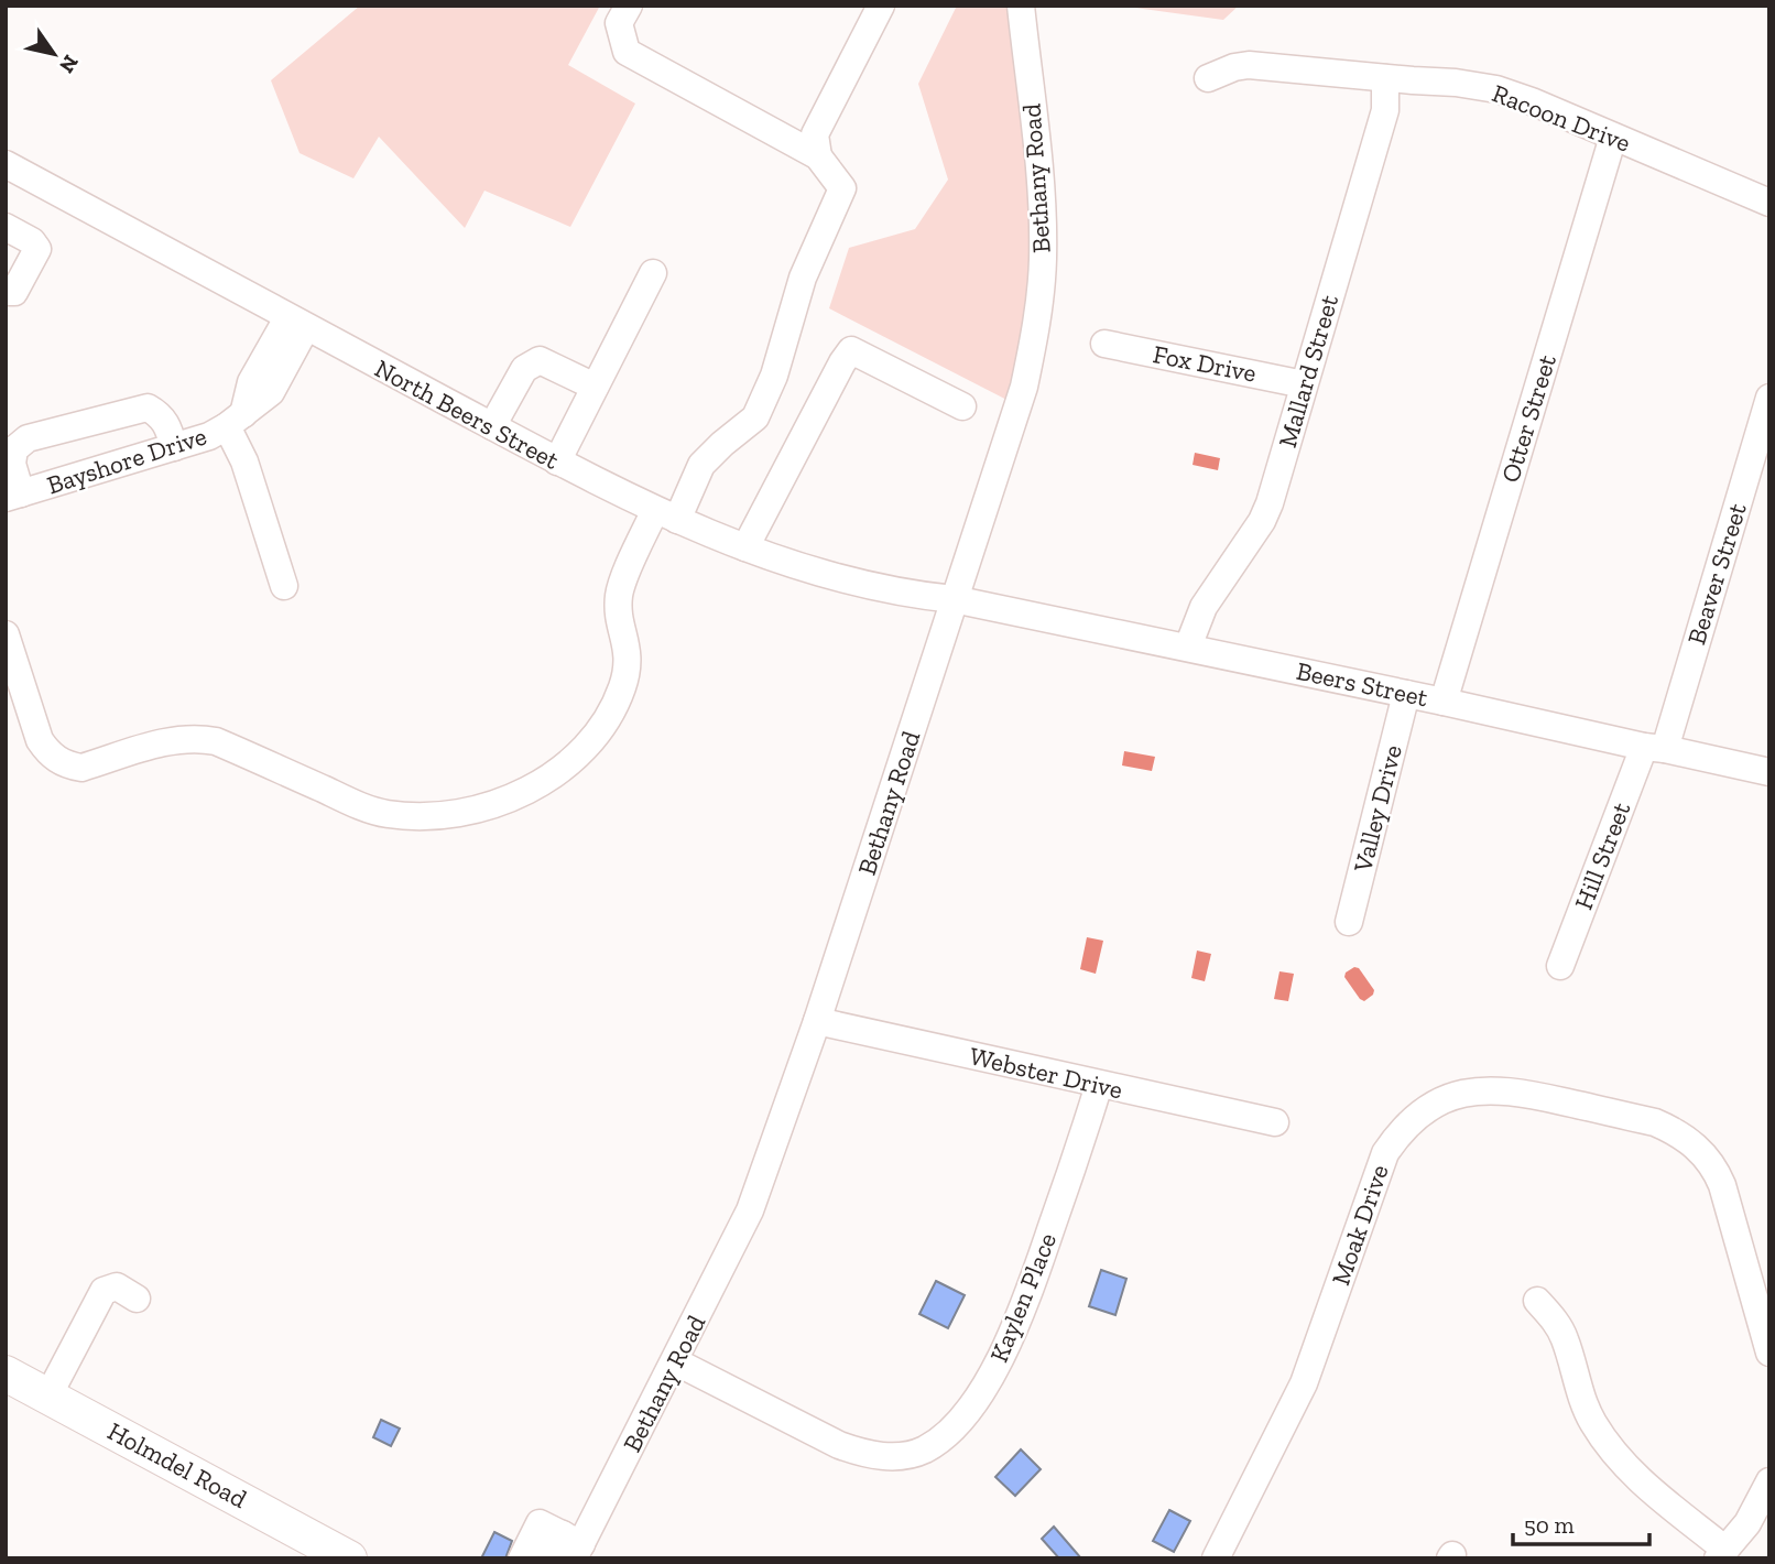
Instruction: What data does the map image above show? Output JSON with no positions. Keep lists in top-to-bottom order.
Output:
{
  "streets": {
    "main road": ["Holmdel Road"],
    "street": [
      "Racoon Drive",
      "Bethany Road",
      "Fox Drive",
      "Mallard Street",
      "North Beers Street",
      "Otter Street",
      "Bayshore Drive",
      "Beaver Street",
      "Beers Street",
      "Valley Drive",
      "Hill Street",
      "Webster Drive",
      "Moak Drive",
      "Kaylen Place"
    ]
  },
  "crossings": [
    ["Racoon Drive", "Mallard Street"],
    ["Racoon Drive", "Otter Street"],
    ["Bethany Road", "North Beers Street"],
    ["Bethany Road", "Beers Street"],
    ["Bethany Road", "Webster Drive"],
    ["Bethany Road", "Kaylen Place"],
    ["Fox Drive", "Mallard Street"],
    ["Mallard Street", "Beers Street"],
    ["North Beers Street", "Bayshore Drive"],
    ["North Beers Street", "Beers Street"],
    ["Otter Street", "Beers Street"],
    ["Beaver Street", "Beers Street"],
    ["Beaver Street", "Hill Street"],
    ["Beers Street", "Valley Drive"],
    ["Beers Street", "Hill Street"],
    ["Webster Drive", "Kaylen Place"]
  ],
  "scale_bar": "50 m",
  "north": "bottom right"
}
